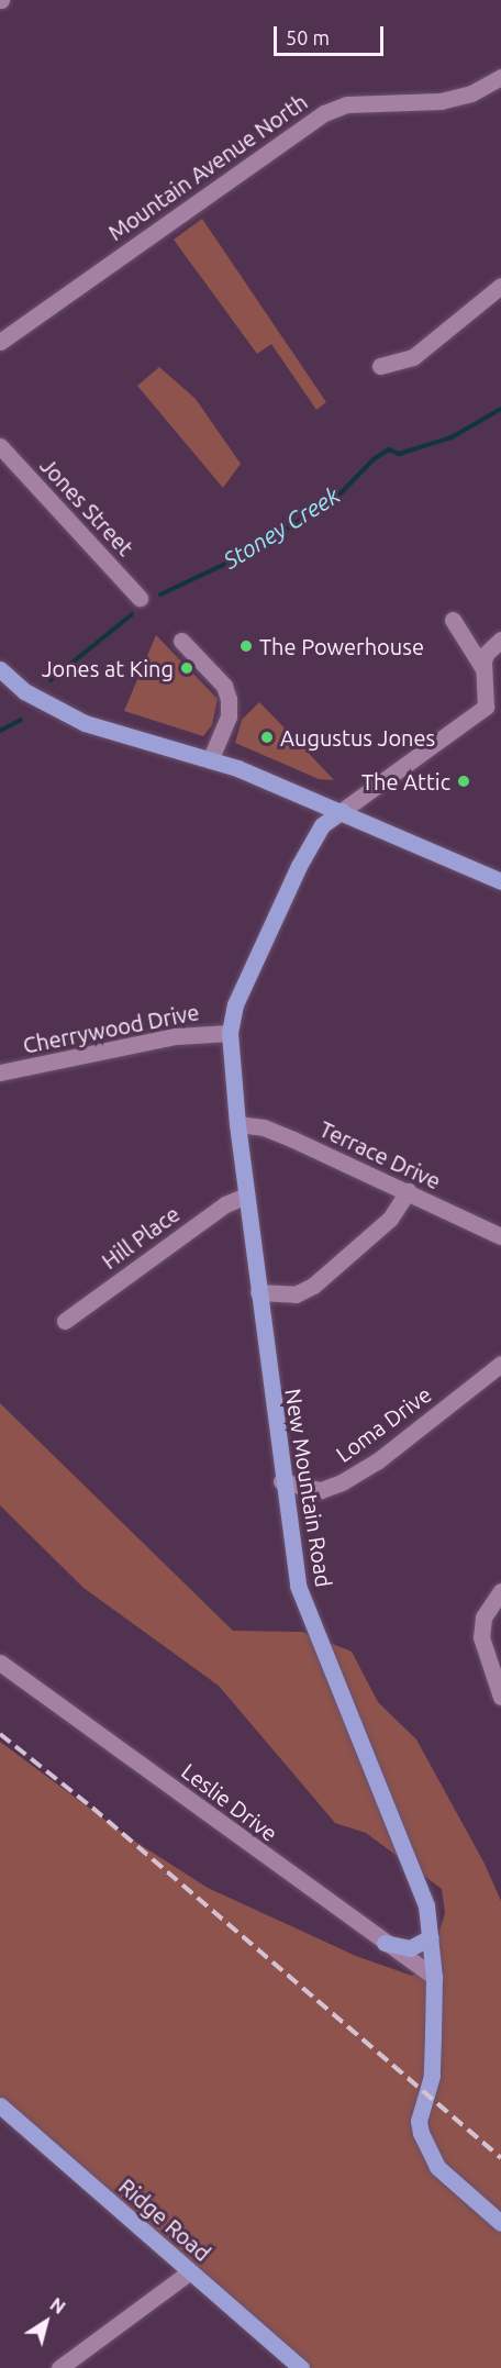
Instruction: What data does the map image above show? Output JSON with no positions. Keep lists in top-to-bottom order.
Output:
{
  "streets": {
    "main road": ["New Mountain Road", "Ridge Road"],
    "street": [
      "Mountain Avenue North",
      "Jones Street",
      "Cherrywood Drive",
      "Terrace Drive",
      "Hill Place",
      "Loma Drive",
      "Leslie Drive"
    ]
  },
  "crossings": [
    ["Cherrywood Drive", "New Mountain Road"],
    ["Terrace Drive", "New Mountain Road"],
    ["Hill Place", "New Mountain Road"],
    ["Loma Drive", "New Mountain Road"],
    ["New Mountain Road", "Leslie Drive"]
  ],
  "water": ["Stoney Creek"],
  "places": [
    "The Powerhouse",
    "Jones at King",
    "Augustus Jones",
    "The Attic"
  ],
  "scale_bar": "50 m",
  "north": "top right"
}
